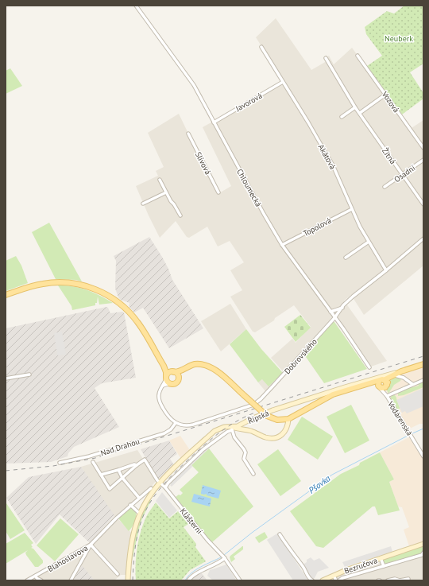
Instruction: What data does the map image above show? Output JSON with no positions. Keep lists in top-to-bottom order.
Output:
{
  "streets": {
    "street": [
      "Javorová",
      "Vozová",
      "Žitná",
      "Akátová",
      "Slívová",
      "Osadní",
      "Chloumecká",
      "Topolová",
      "Dobrovského",
      "Řípská",
      "Vodárenská",
      "Nad Drahou",
      "Klášterní",
      "Blahoslavova",
      "Bezručova"
    ]
  },
  "crossings": [
    ["Javorová", "Akátová"],
    ["Javorová", "Chloumecká"],
    ["Žitná", "Osadní"],
    ["Akátová", "Topolová"],
    ["Akátová", "Dobrovského"],
    ["Chloumecká", "Topolová"],
    ["Chloumecká", "Dobrovského"],
    ["Dobrovského", "Nad Drahou"],
    ["Řípská", "Vodárenská"],
    ["Řípská", "Klášterní"]
  ],
  "water": ["Pšovka"],
  "parks": ["Neuberk"]
}
